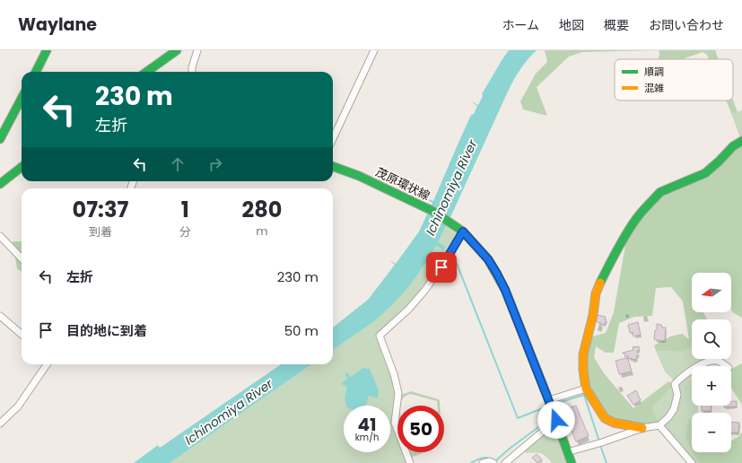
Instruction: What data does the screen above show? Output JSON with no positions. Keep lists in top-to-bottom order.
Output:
{
  "streets": {
    "main road": ["茂原環状線"]
  },
  "water": ["Ichinomiya River"],
  "legend": ["順調", "混雑"],
  "north": "left",
  "page": {
    "header": "Waylane",
    "nav": [
      "ホーム",
      "地図",
      "概要",
      "お問い合わせ"
    ],
    "turn": ["230 m", "左折"],
    "eta": [
      "07:37",
      "到着",
      "1",
      "分",
      "280",
      "m"
    ],
    "list": [
      {
        "name": "左折",
        "value": "230 m"
      },
      {
        "name": "目的地に到着",
        "value": "50 m"
      }
    ],
    "map_buttons": ["+", "−"],
    "speed": "41 km/h",
    "limit": "50"
  }
}
